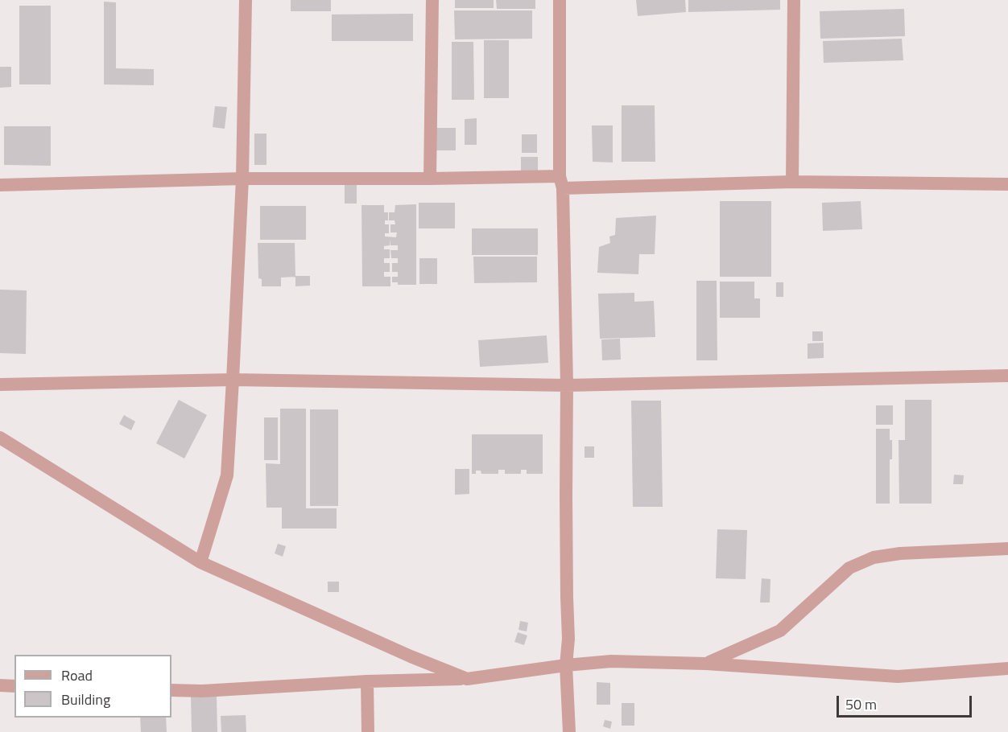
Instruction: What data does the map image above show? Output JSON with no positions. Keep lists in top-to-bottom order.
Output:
{
  "legend": ["Road", "Building"],
  "scale_bar": "50 m"
}
